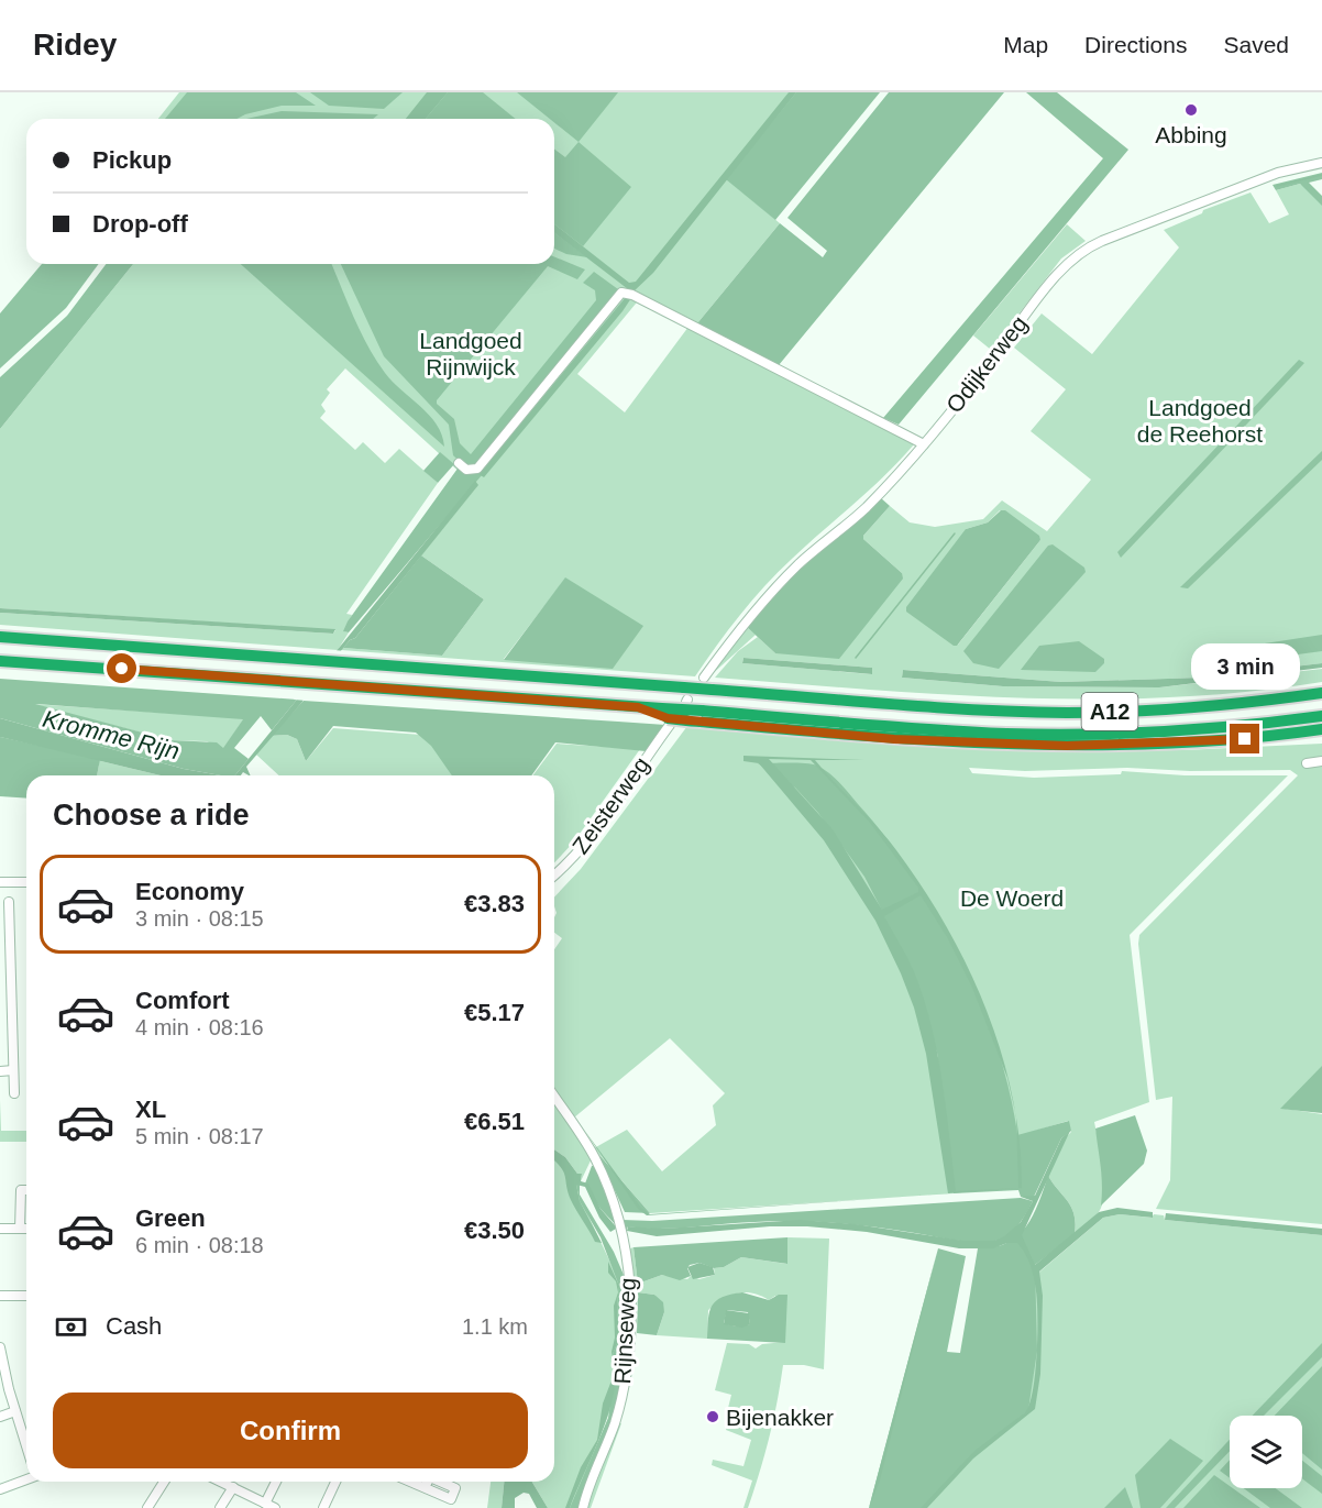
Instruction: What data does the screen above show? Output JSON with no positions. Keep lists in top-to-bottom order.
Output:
{
  "streets": {
    "highway": ["A12"],
    "street": ["Odijkerweg", "Zeisterweg", "Rijnseweg"]
  },
  "crossings": [
    ["A12", "Zeisterweg"]
  ],
  "water": ["Kromme Rijn"],
  "parks": ["Landgoed Rijnwijck", "Landgoed de Reehorst", "De Woerd"],
  "places": ["Abbing", "Bijenakker"],
  "page": {
    "header": "Ridey",
    "nav": ["Map", "Directions", "Saved"],
    "banner": ["Pickup", "Drop-off"],
    "bubble": "3 min",
    "heading": "Choose a ride",
    "list": [
      {
        "name": "Economy",
        "note": "3 min · 08:15",
        "value": "€3.83"
      },
      {
        "name": "Comfort",
        "note": "4 min · 08:16",
        "value": "€5.17"
      },
      {
        "name": "XL",
        "note": "5 min · 08:17",
        "value": "€6.51"
      },
      {
        "name": "Green",
        "note": "6 min · 08:18",
        "value": "€3.50"
      }
    ],
    "pay": ["Cash", "1.1 km"],
    "buttons": "Confirm"
  }
}
